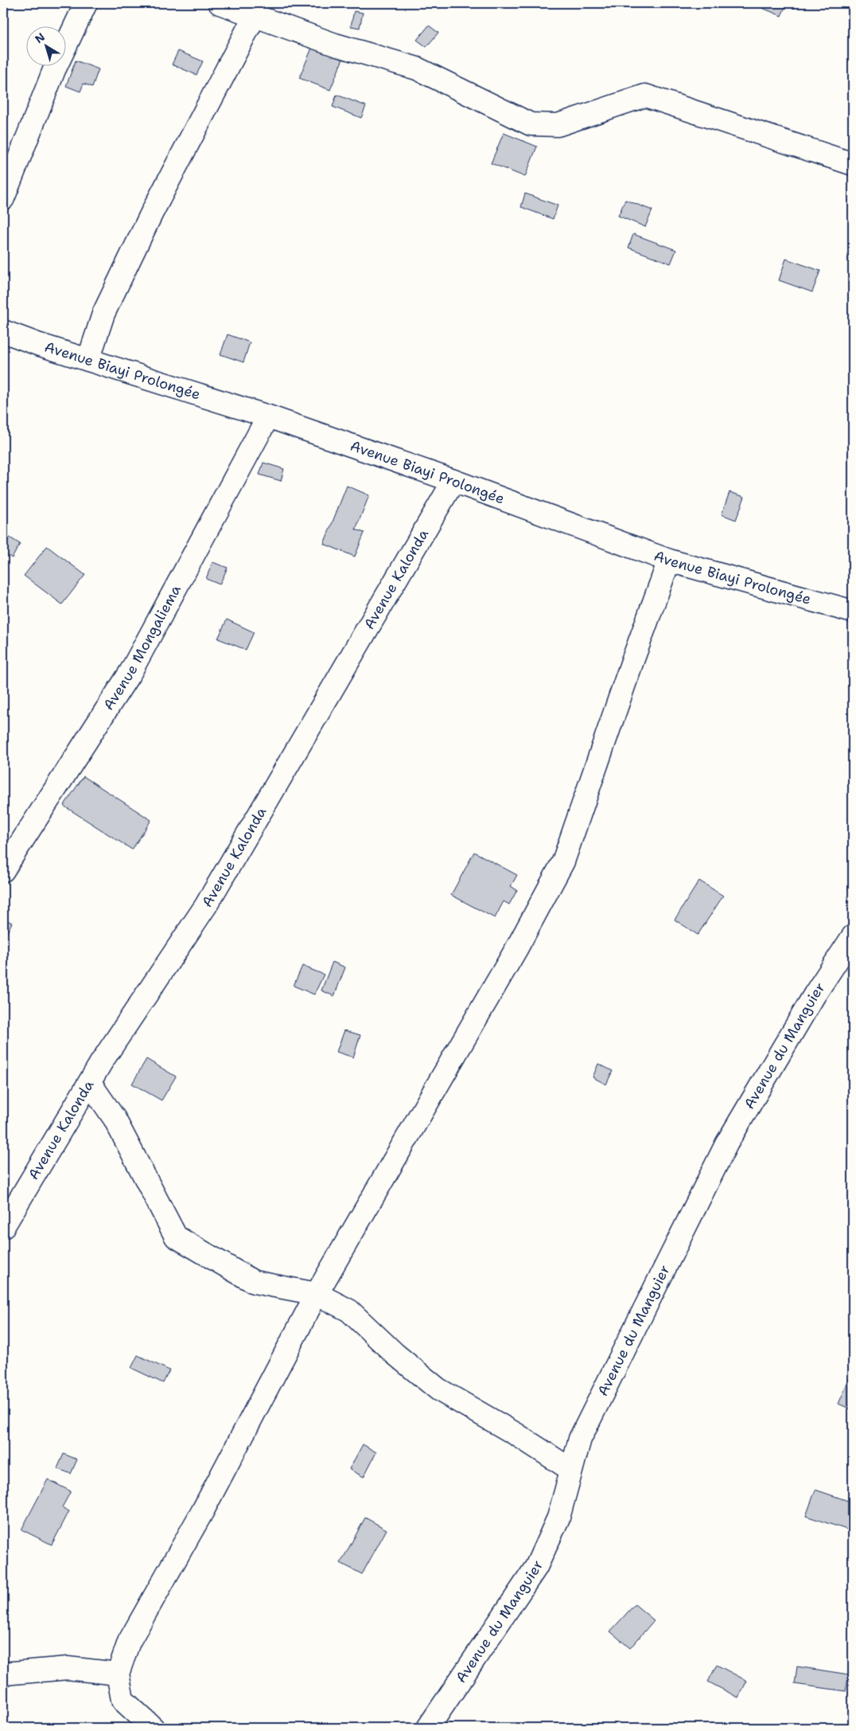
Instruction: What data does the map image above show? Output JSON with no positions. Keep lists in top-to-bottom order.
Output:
{
  "streets": {
    "street": [
      "Avenue Biayi Prolongée",
      "Avenue Kalonda",
      "Avenue Mongaliema",
      "Avenue du Manguier"
    ]
  },
  "crossings": [
    ["Avenue Biayi Prolongée", "Avenue Kalonda"],
    ["Avenue Biayi Prolongée", "Avenue Mongaliema"]
  ],
  "north": "top left"
}
